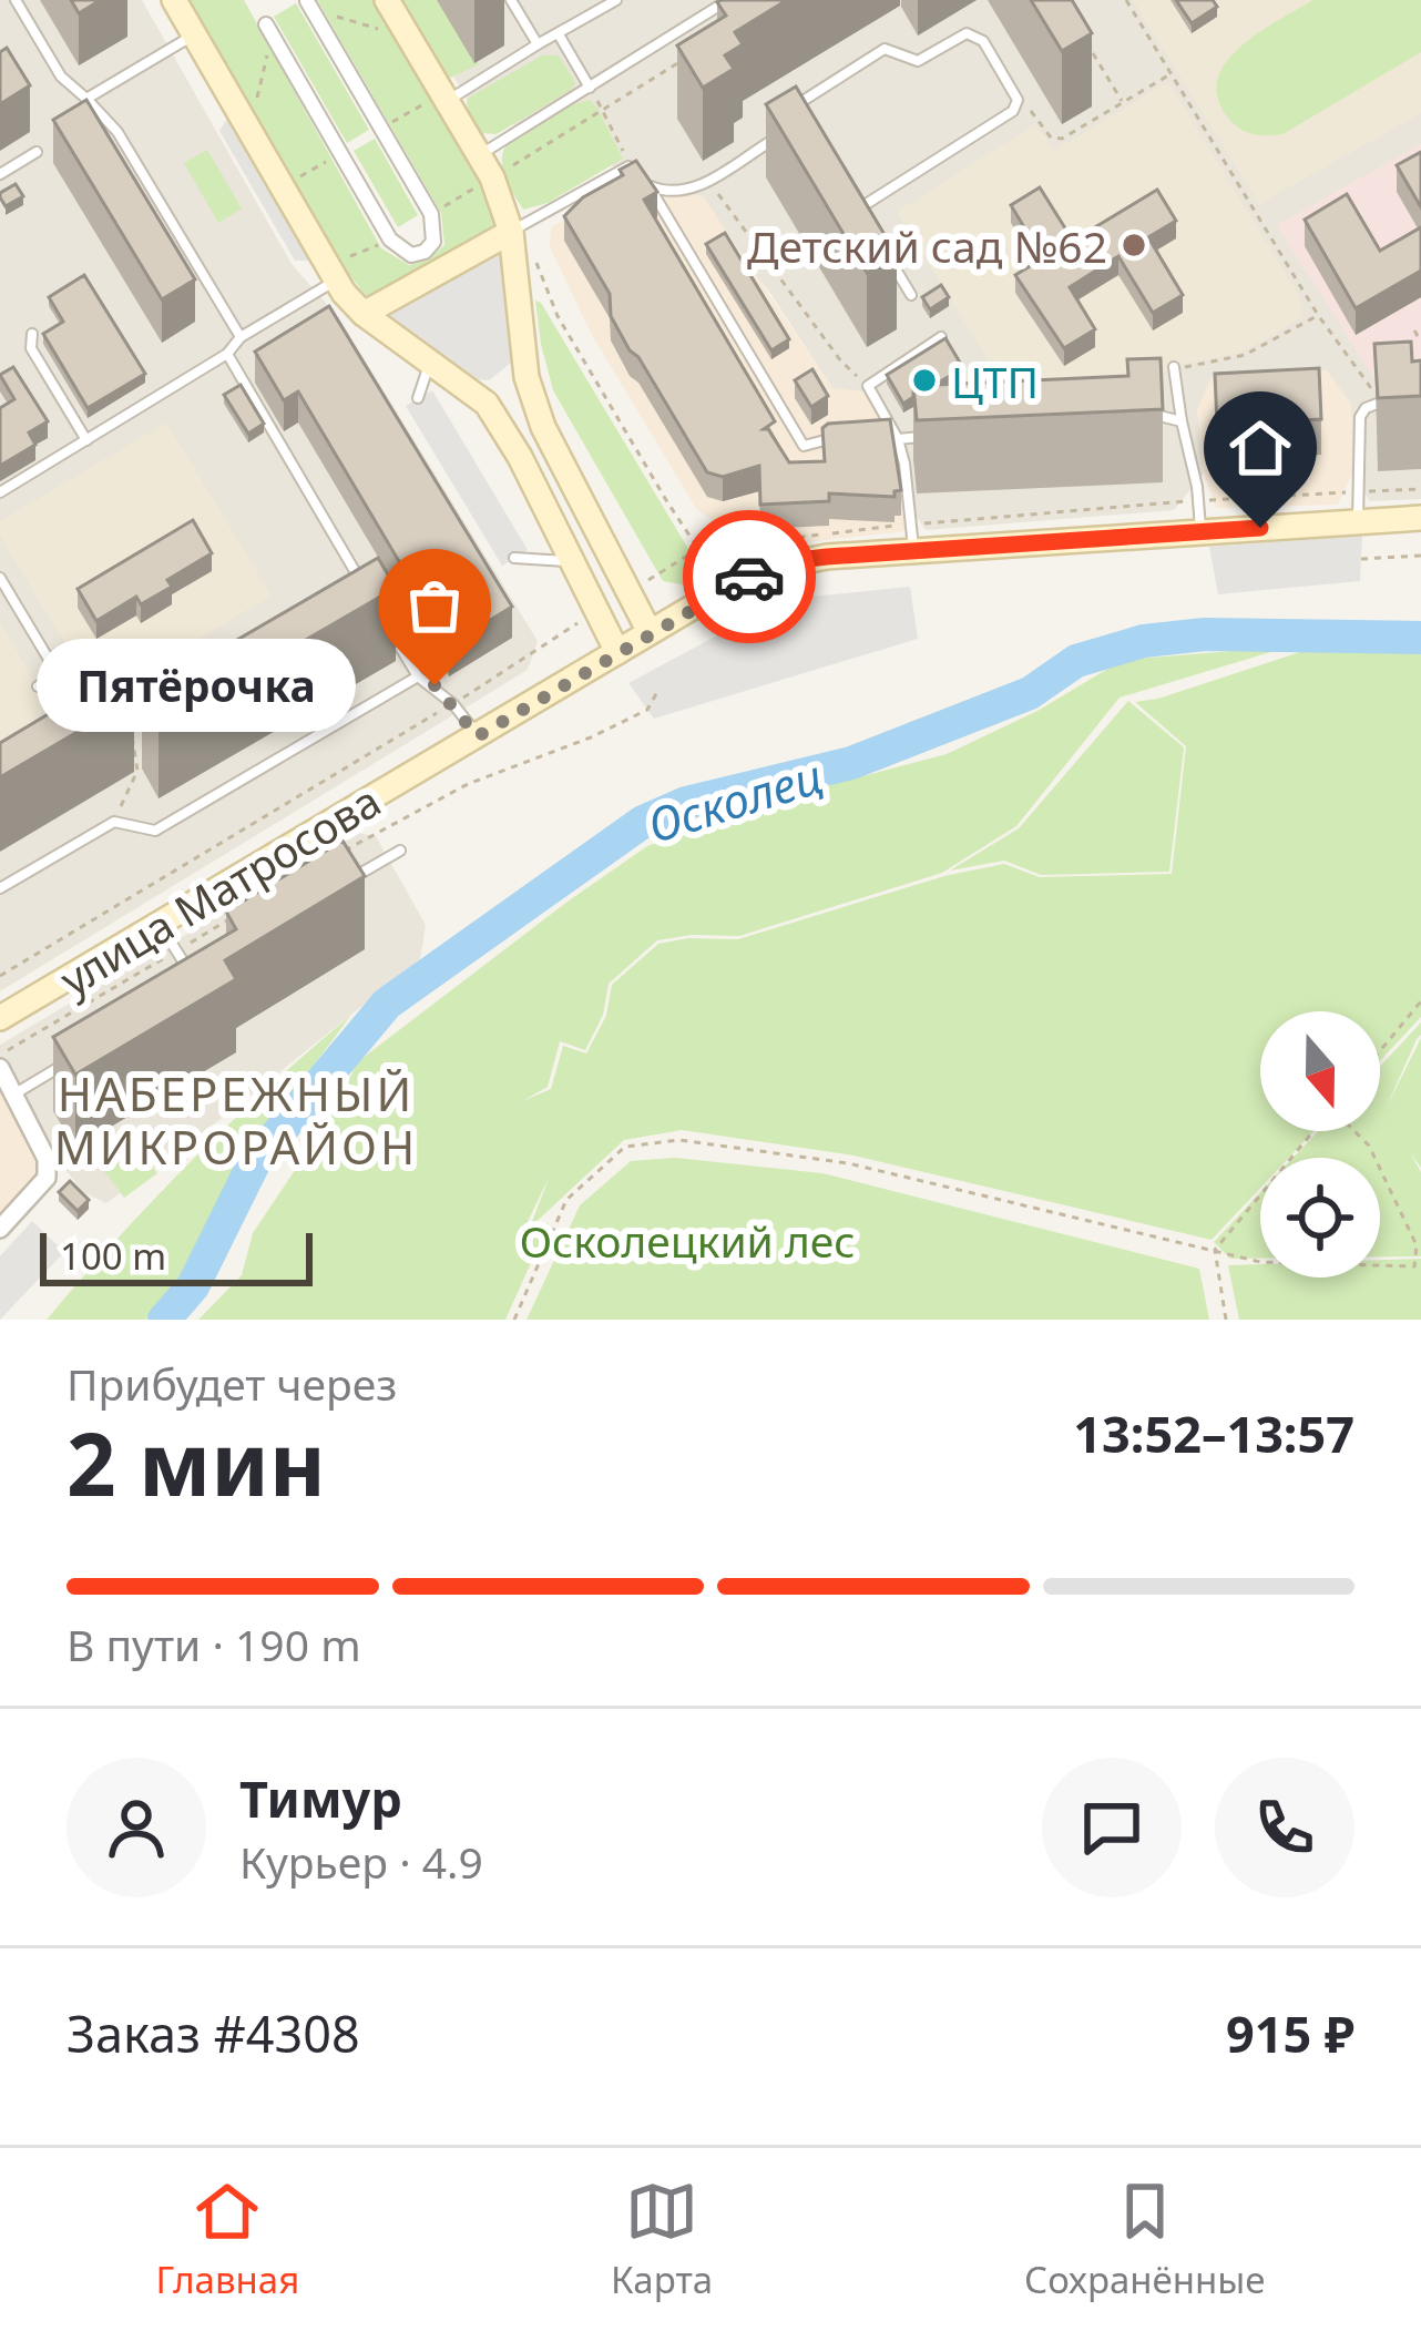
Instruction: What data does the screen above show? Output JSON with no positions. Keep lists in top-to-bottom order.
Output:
{
  "streets": {
    "main road": ["улица Матросова"]
  },
  "districts": ["НАБЕРЕЖНЫЙ МИКРОРАЙОН"],
  "water": ["Осколец"],
  "parks": ["Осколецкий лес"],
  "places": ["Детский сад №62", "ЦТП", "Пятёрочка"],
  "scale_bar": "100 m",
  "north": "bottom",
  "page": {
    "bubble": "Пятёрочка",
    "scale": "100 m",
    "heading": ["2 мин", "Прибудет через", "13:52–13:57"],
    "panel": [
      "Тимур",
      "Курьер · 4.9",
      "Заказ #4308",
      "915 ₽"
    ],
    "bar": "В пути · 190 m",
    "tabs": ["Главная", "Карта", "Сохранённые"]
  }
}
